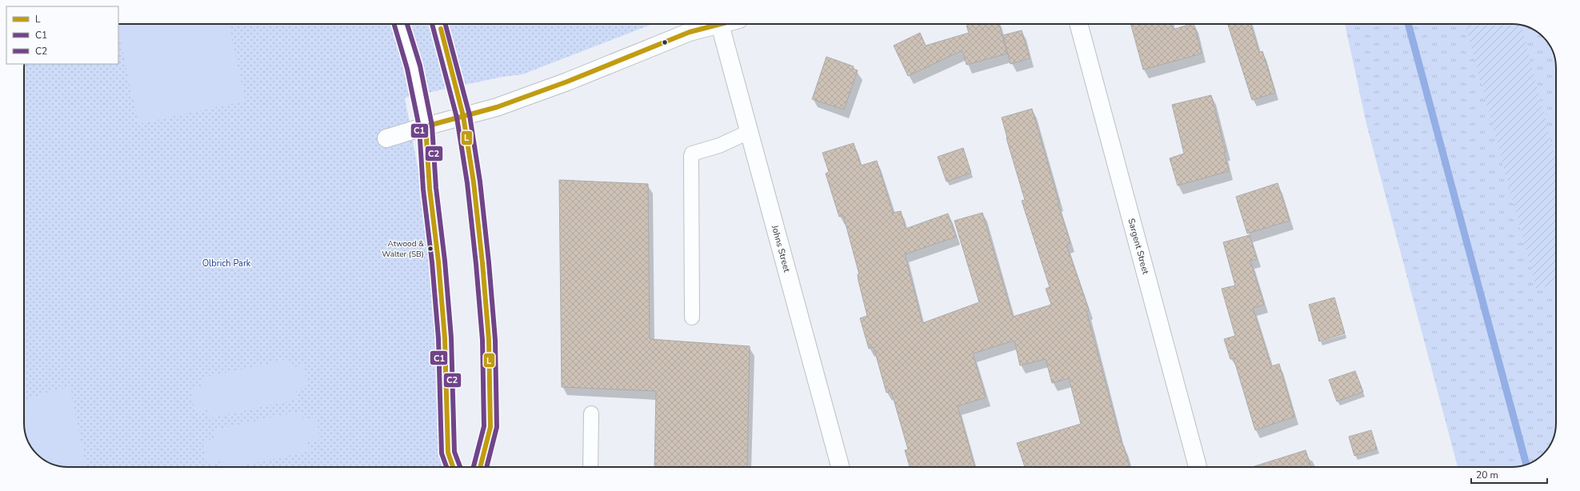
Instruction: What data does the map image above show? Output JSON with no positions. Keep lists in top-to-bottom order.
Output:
{
  "streets": {
    "street": ["Sargent Street", "Johns Street"]
  },
  "parks": ["Olbrich Park"],
  "places": ["Atwood & Walter (SB)"],
  "lines": ["transit line L", "transit line C1", "transit line C2"],
  "legend": ["L", "C1", "C2"],
  "scale_bar": "20 m"
}
